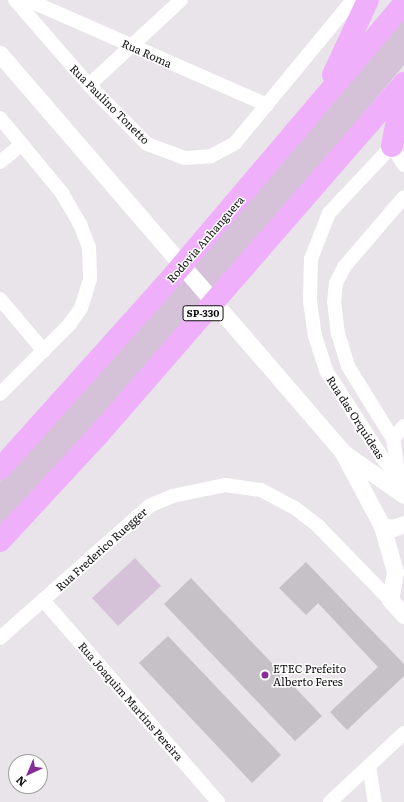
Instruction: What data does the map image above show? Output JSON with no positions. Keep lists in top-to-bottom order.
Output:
{
  "streets": {
    "highway": ["Rodovia Anhanguera", "SP-330"],
    "street": [
      "Rua Roma",
      "Rua Paulino Tonetto",
      "Rua das Orquídeas",
      "Rua Frederico Ruegger",
      "Rua Joaquim Martins Pereira"
    ]
  },
  "crossings": [
    ["Rua Roma", "Rua Paulino Tonetto"],
    ["Rua Frederico Ruegger", "Rua Joaquim Martins Pereira"]
  ],
  "places": ["ETEC Prefeito Alberto Feres"],
  "north": "bottom left"
}
